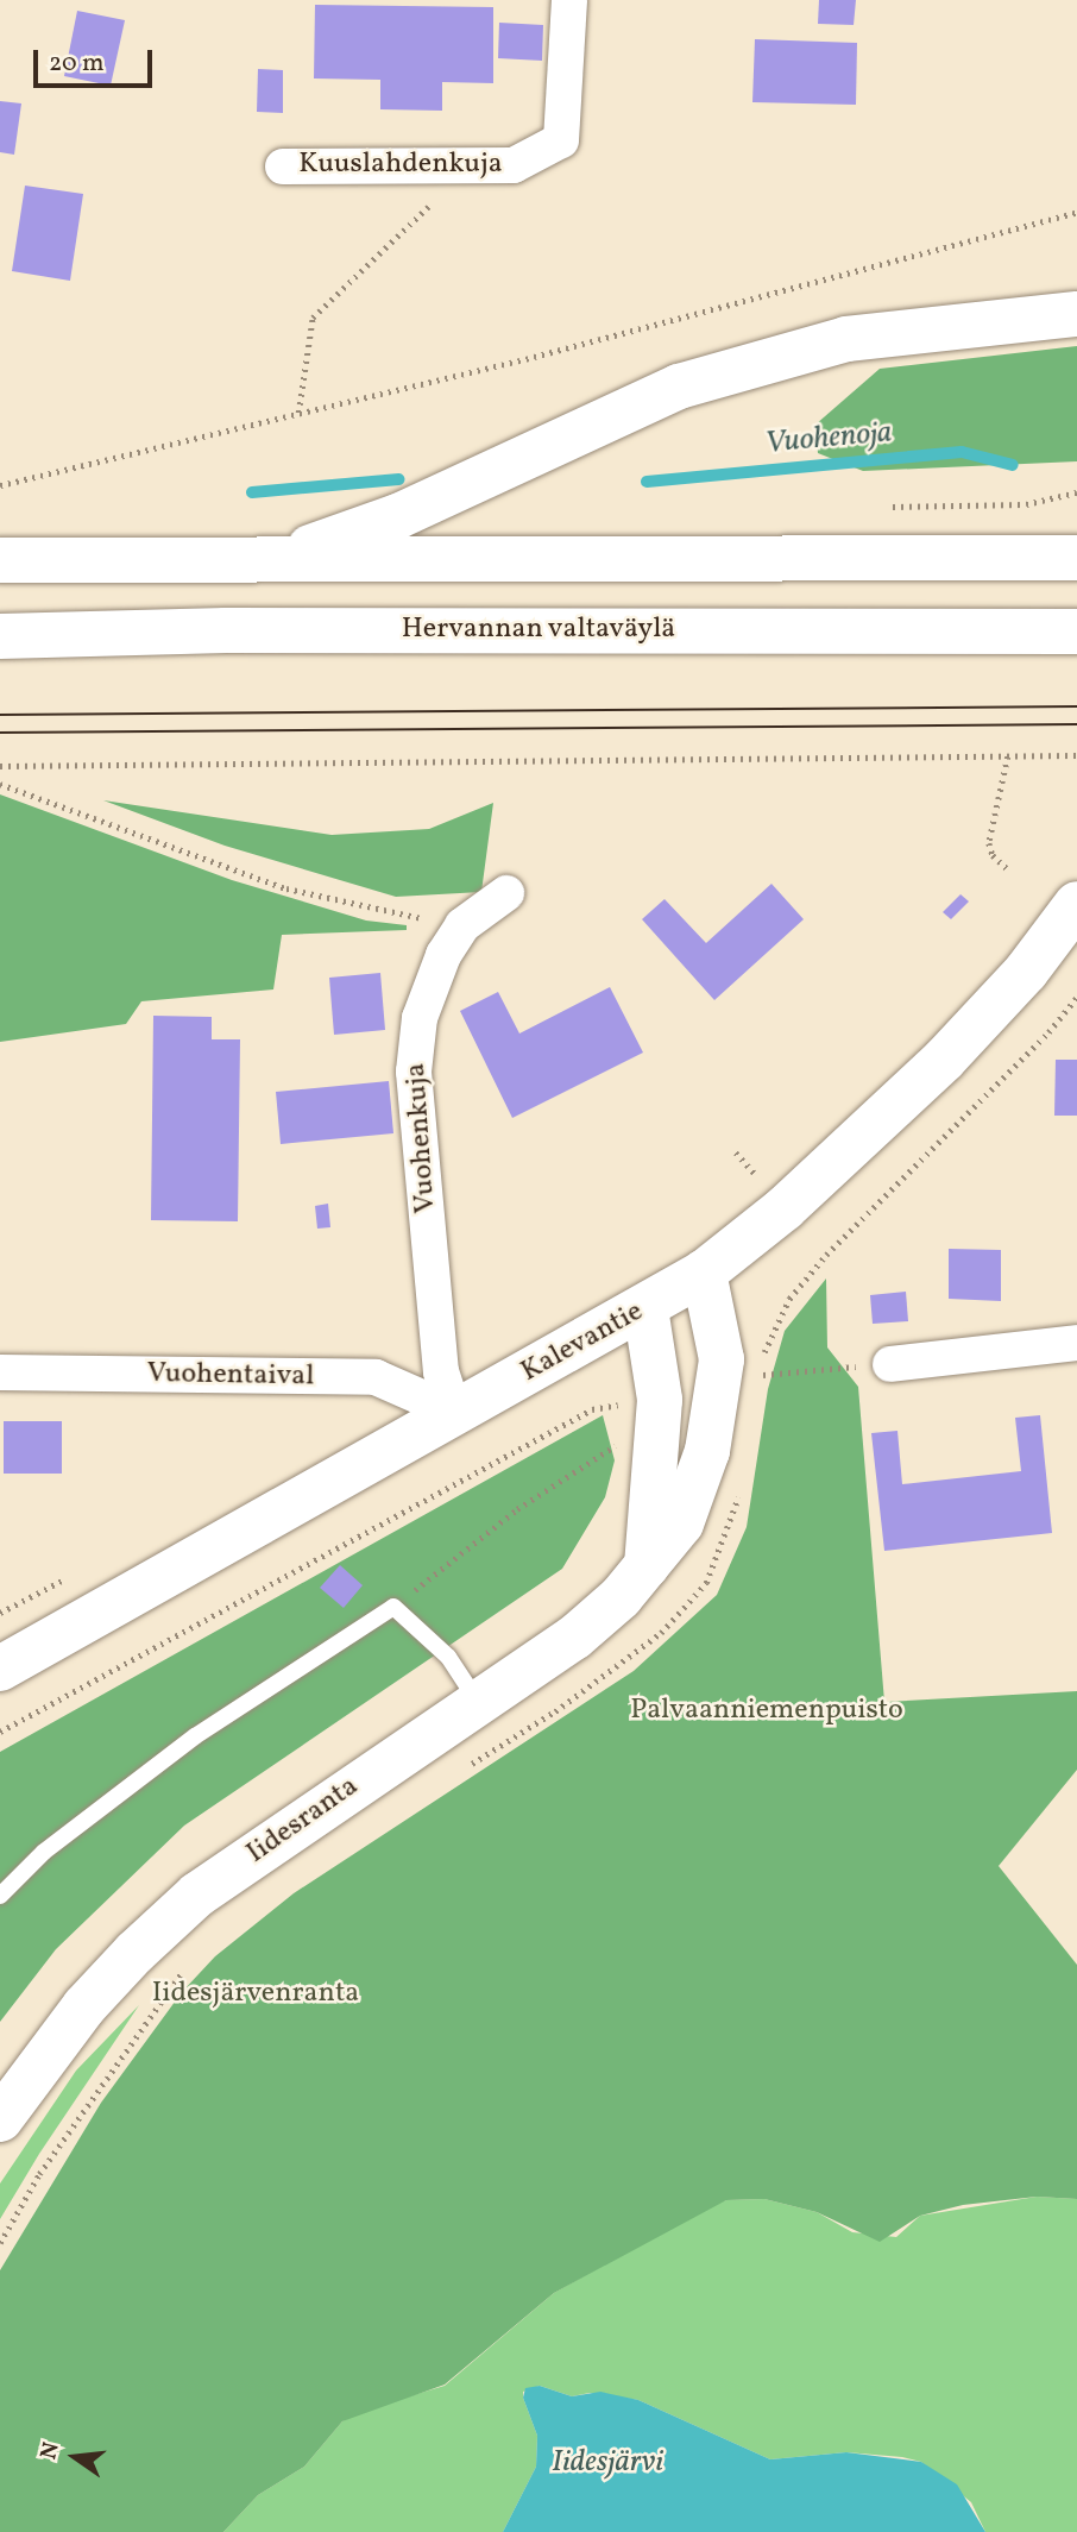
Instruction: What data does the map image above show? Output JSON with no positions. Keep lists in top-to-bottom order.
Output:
{
  "streets": {
    "main road": ["Hervannan valtaväylä", "Kalevantie", "Iidesranta"],
    "street": ["Kuuslahdenkuja", "Vuohenkuja", "Vuohentaival"]
  },
  "crossings": [
    ["Vuohenkuja", "Kalevantie"],
    ["Vuohenkuja", "Vuohentaival"],
    ["Kalevantie", "Vuohentaival"],
    ["Kalevantie", "Iidesranta"]
  ],
  "water": ["Vuohenoja", "Iidesjärvi"],
  "parks": ["Palvaanniemenpuisto", "Iidesjärvenranta"],
  "scale_bar": "20 m",
  "north": "left"
}
